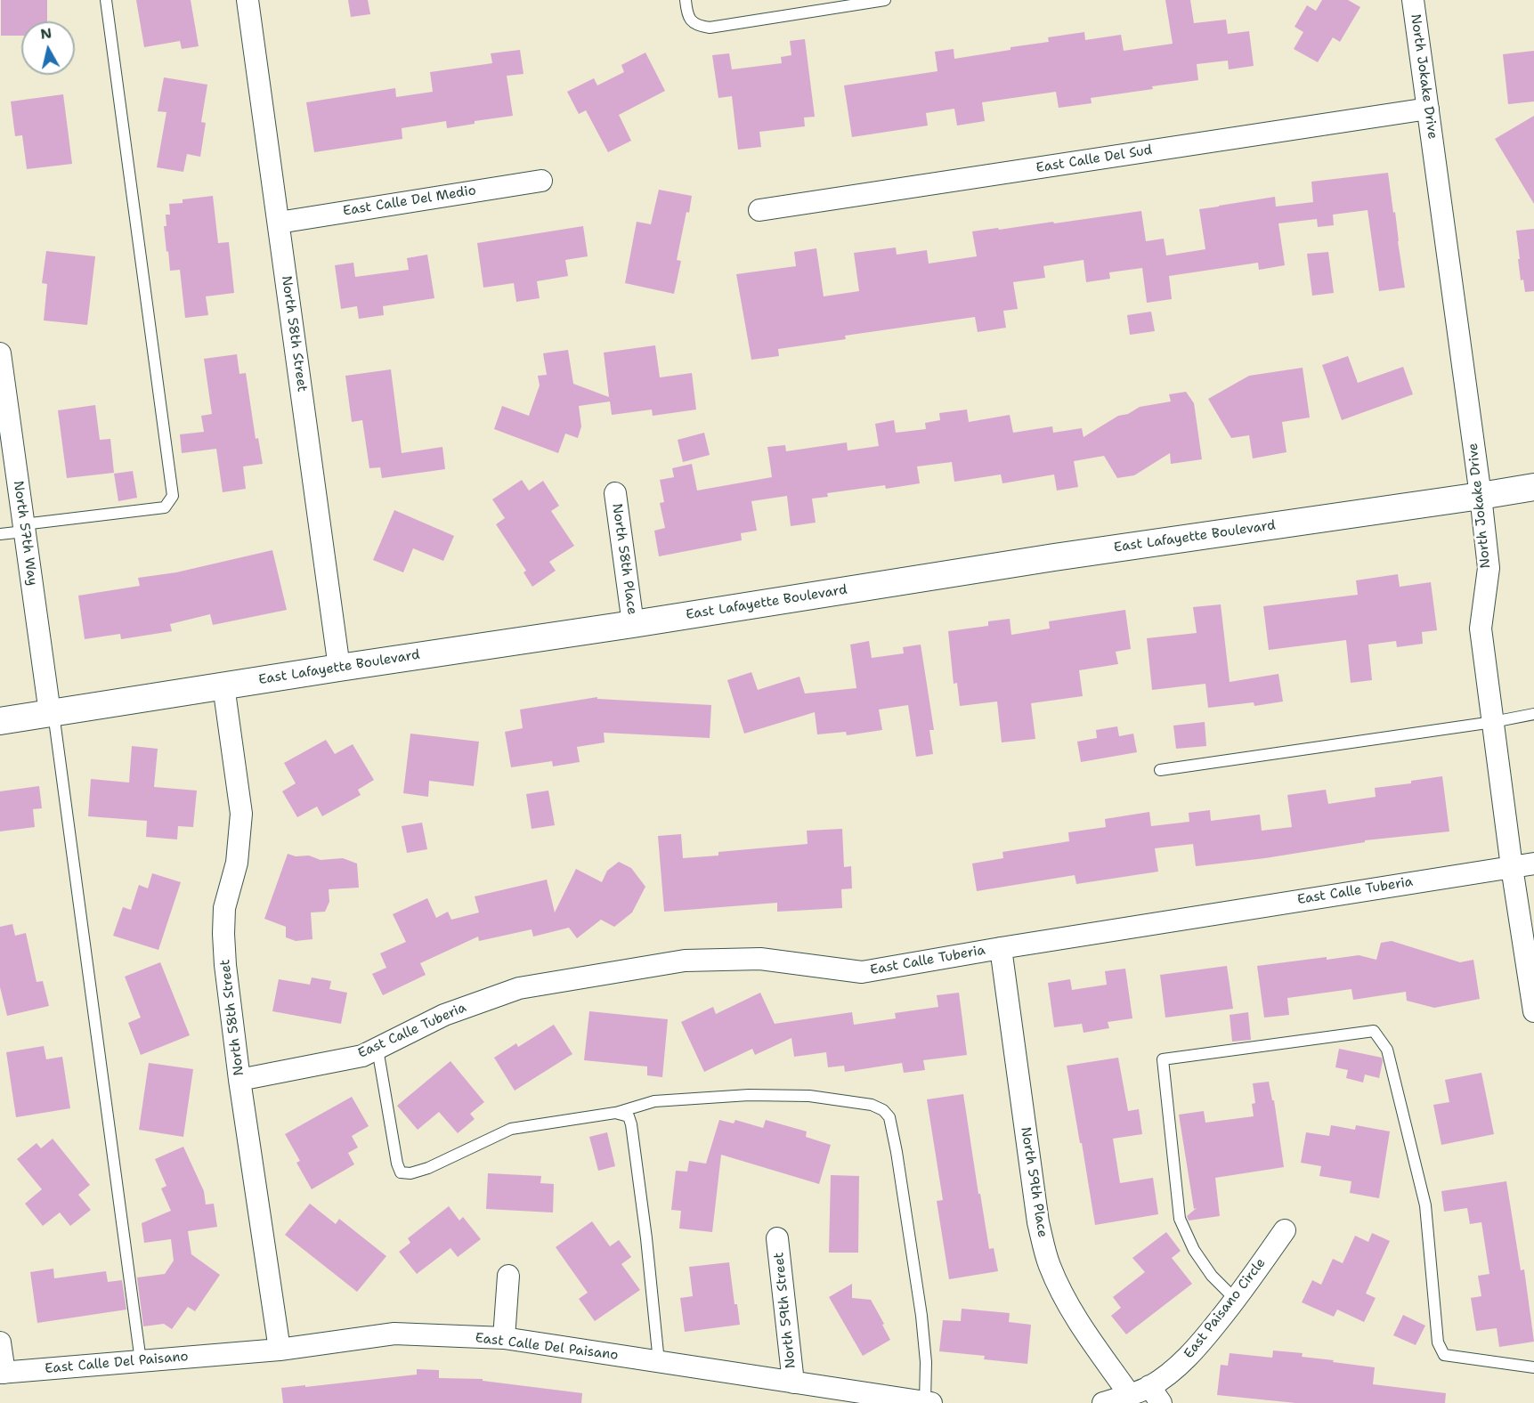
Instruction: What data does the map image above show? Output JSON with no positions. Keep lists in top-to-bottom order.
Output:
{
  "streets": {
    "street": [
      "North Jokake Drive",
      "East Calle Del Sud",
      "East Calle Del Medio",
      "North 58th Street",
      "North 57th Way",
      "East Lafayette Boulevard",
      "North 58th Place",
      "East Calle Tuberia",
      "North 59th Place",
      "East Paisano Circle",
      "North 59th Street",
      "East Calle Del Paisano"
    ]
  },
  "crossings": [
    ["North Jokake Drive", "East Calle Del Sud"],
    ["North Jokake Drive", "East Lafayette Boulevard"],
    ["North Jokake Drive", "East Calle Tuberia"],
    ["East Calle Del Medio", "North 58th Street"],
    ["North 58th Street", "East Lafayette Boulevard"],
    ["North 58th Street", "East Calle Tuberia"],
    ["North 58th Street", "East Calle Del Paisano"],
    ["North 57th Way", "East Lafayette Boulevard"],
    ["East Lafayette Boulevard", "North 58th Place"],
    ["East Calle Tuberia", "North 59th Place"],
    ["North 59th Place", "East Paisano Circle"],
    ["North 59th Street", "East Calle Del Paisano"]
  ],
  "north": "top"
}
